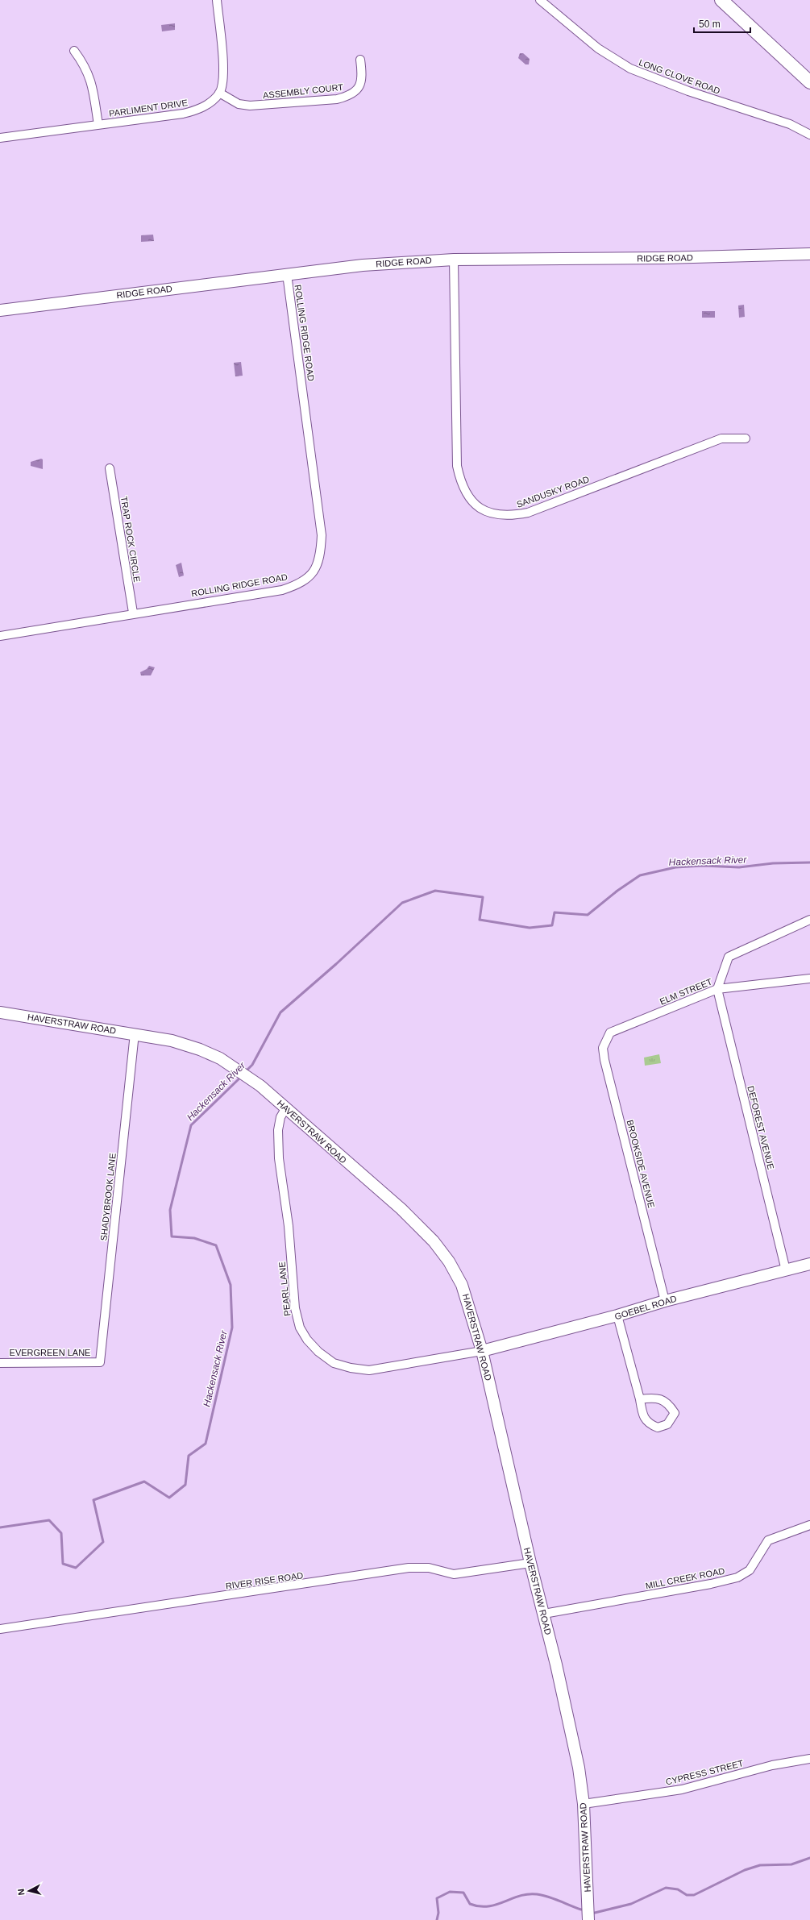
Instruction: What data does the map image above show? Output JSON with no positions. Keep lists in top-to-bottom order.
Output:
{
  "streets": {
    "street": [
      "LONG CLOVE ROAD",
      "ASSEMBLY COURT",
      "PARLIMENT DRIVE",
      "RIDGE ROAD",
      "ROLLING RIDGE ROAD",
      "SANDUSKY ROAD",
      "TRAP ROCK CIRCLE",
      "ELM STREET",
      "HAVERSTRAW ROAD",
      "DEFOREST AVENUE",
      "BROOKSIDE AVENUE",
      "SHADYBROOK LANE",
      "PEARL LANE",
      "GOEBEL ROAD",
      "EVERGREEN LANE",
      "MILL CREEK ROAD",
      "RIVER RISE ROAD",
      "CYPRESS STREET"
    ]
  },
  "crossings": [
    ["ASSEMBLY COURT", "PARLIMENT DRIVE"],
    ["RIDGE ROAD", "ROLLING RIDGE ROAD"],
    ["RIDGE ROAD", "SANDUSKY ROAD"],
    ["ROLLING RIDGE ROAD", "TRAP ROCK CIRCLE"],
    ["ELM STREET", "DEFOREST AVENUE"],
    ["ELM STREET", "BROOKSIDE AVENUE"],
    ["HAVERSTRAW ROAD", "SHADYBROOK LANE"],
    ["HAVERSTRAW ROAD", "PEARL LANE"],
    ["HAVERSTRAW ROAD", "GOEBEL ROAD"],
    ["HAVERSTRAW ROAD", "MILL CREEK ROAD"],
    ["HAVERSTRAW ROAD", "RIVER RISE ROAD"],
    ["HAVERSTRAW ROAD", "CYPRESS STREET"],
    ["DEFOREST AVENUE", "GOEBEL ROAD"],
    ["BROOKSIDE AVENUE", "GOEBEL ROAD"],
    ["SHADYBROOK LANE", "EVERGREEN LANE"],
    ["PEARL LANE", "GOEBEL ROAD"]
  ],
  "water": ["Hackensack River"],
  "scale_bar": "50 m",
  "north": "left"
}
